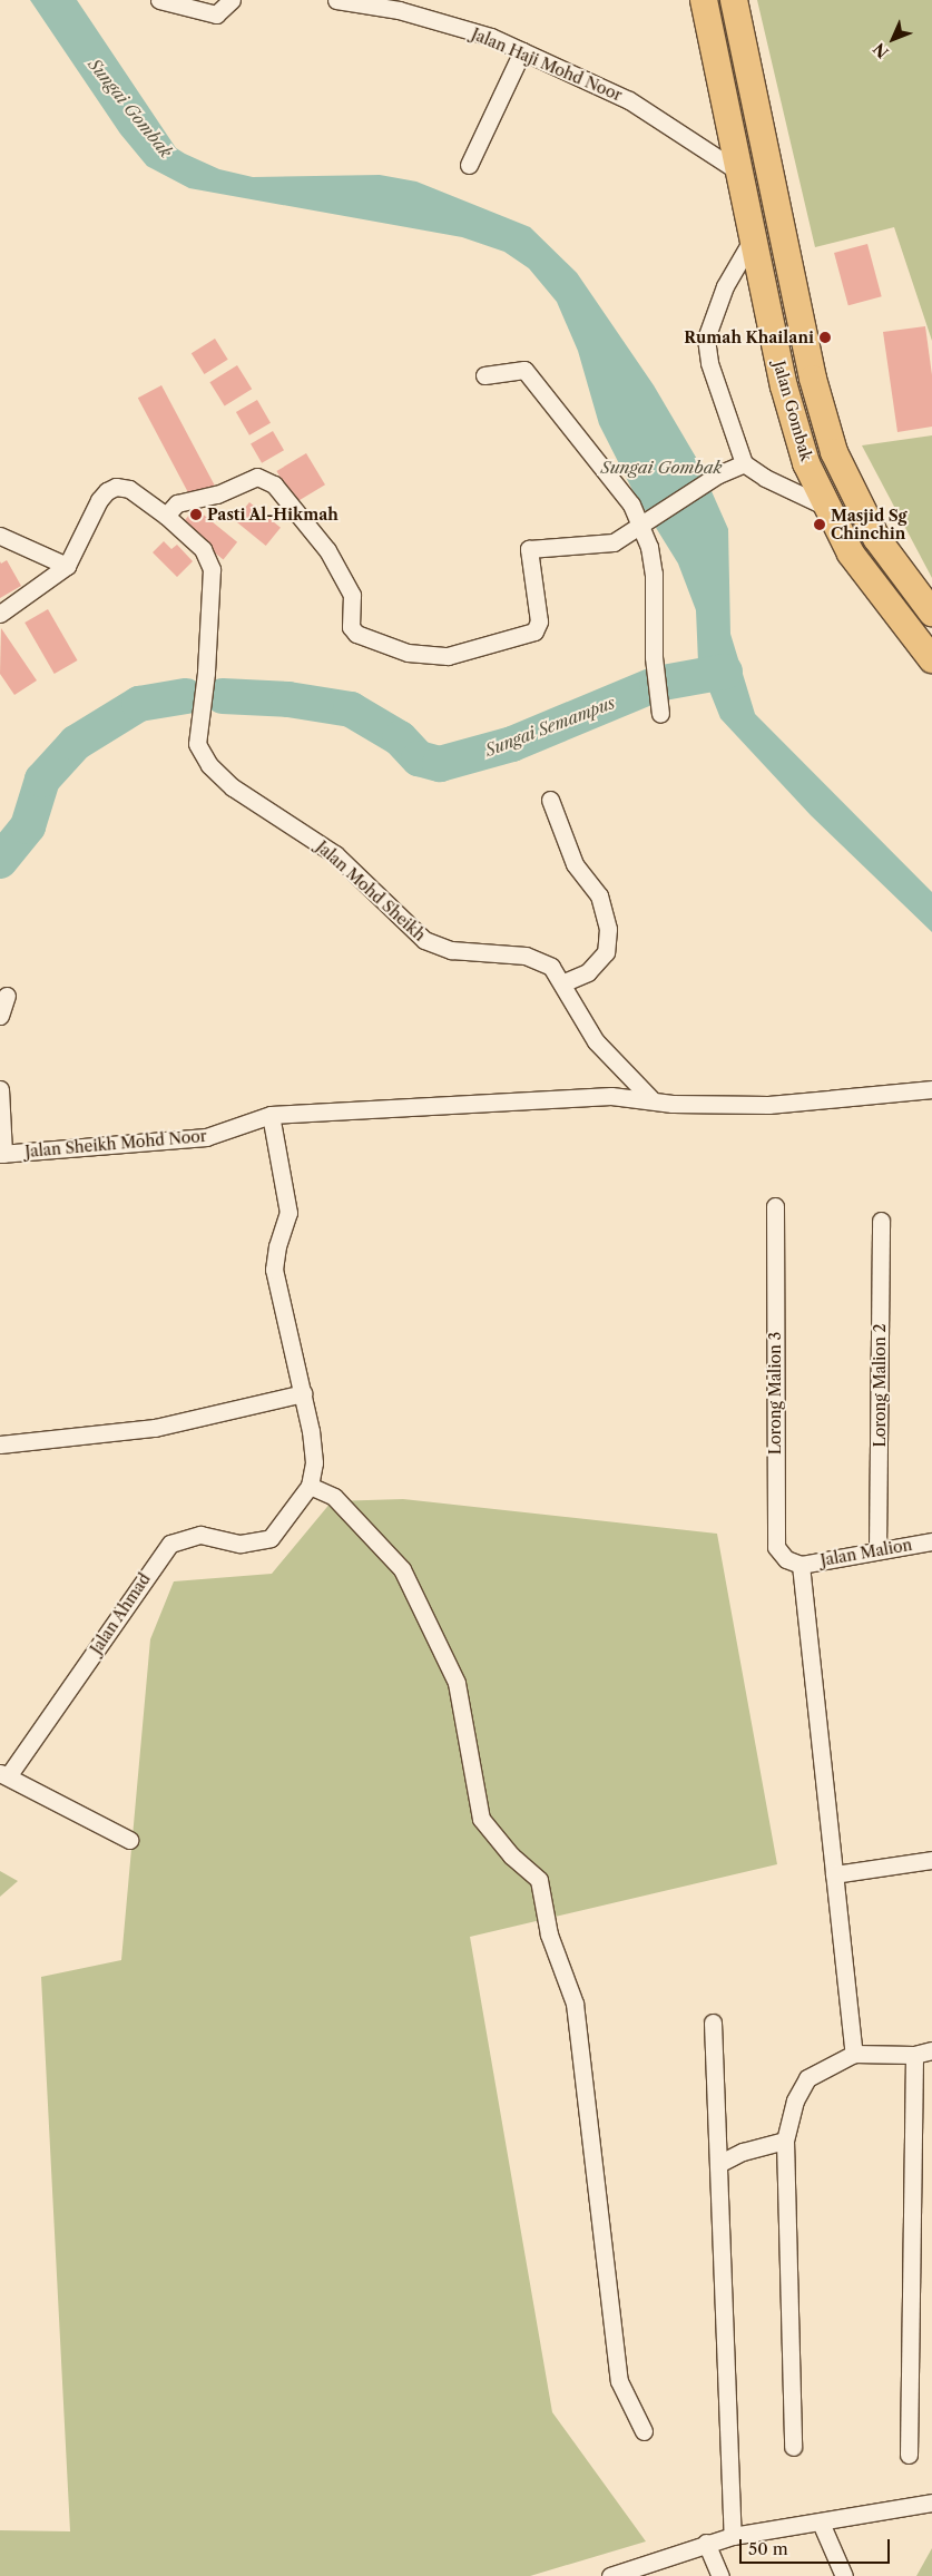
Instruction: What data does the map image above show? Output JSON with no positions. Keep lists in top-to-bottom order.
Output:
{
  "streets": {
    "main road": ["Jalan Gombak"],
    "street": [
      "Jalan Haji Mohd Noor",
      "Jalan Mohd Sheikh",
      "Jalan Sheikh Mohd Noor",
      "Lorong Malion 2",
      "Lorong Malion 3",
      "Jalan Malion",
      "Jalan Ahmad"
    ]
  },
  "crossings": [
    ["Jalan Haji Mohd Noor", "Jalan Gombak"],
    ["Jalan Mohd Sheikh", "Jalan Sheikh Mohd Noor"],
    ["Lorong Malion 2", "Jalan Malion"],
    ["Lorong Malion 3", "Jalan Malion"]
  ],
  "water": ["Sungai Gombak", "Sungai Semampus"],
  "places": ["Rumah Khailani", "Pasti Al-Hikmah", "Masjid Sg Chinchin"],
  "scale_bar": "50 m",
  "north": "bottom left"
}
